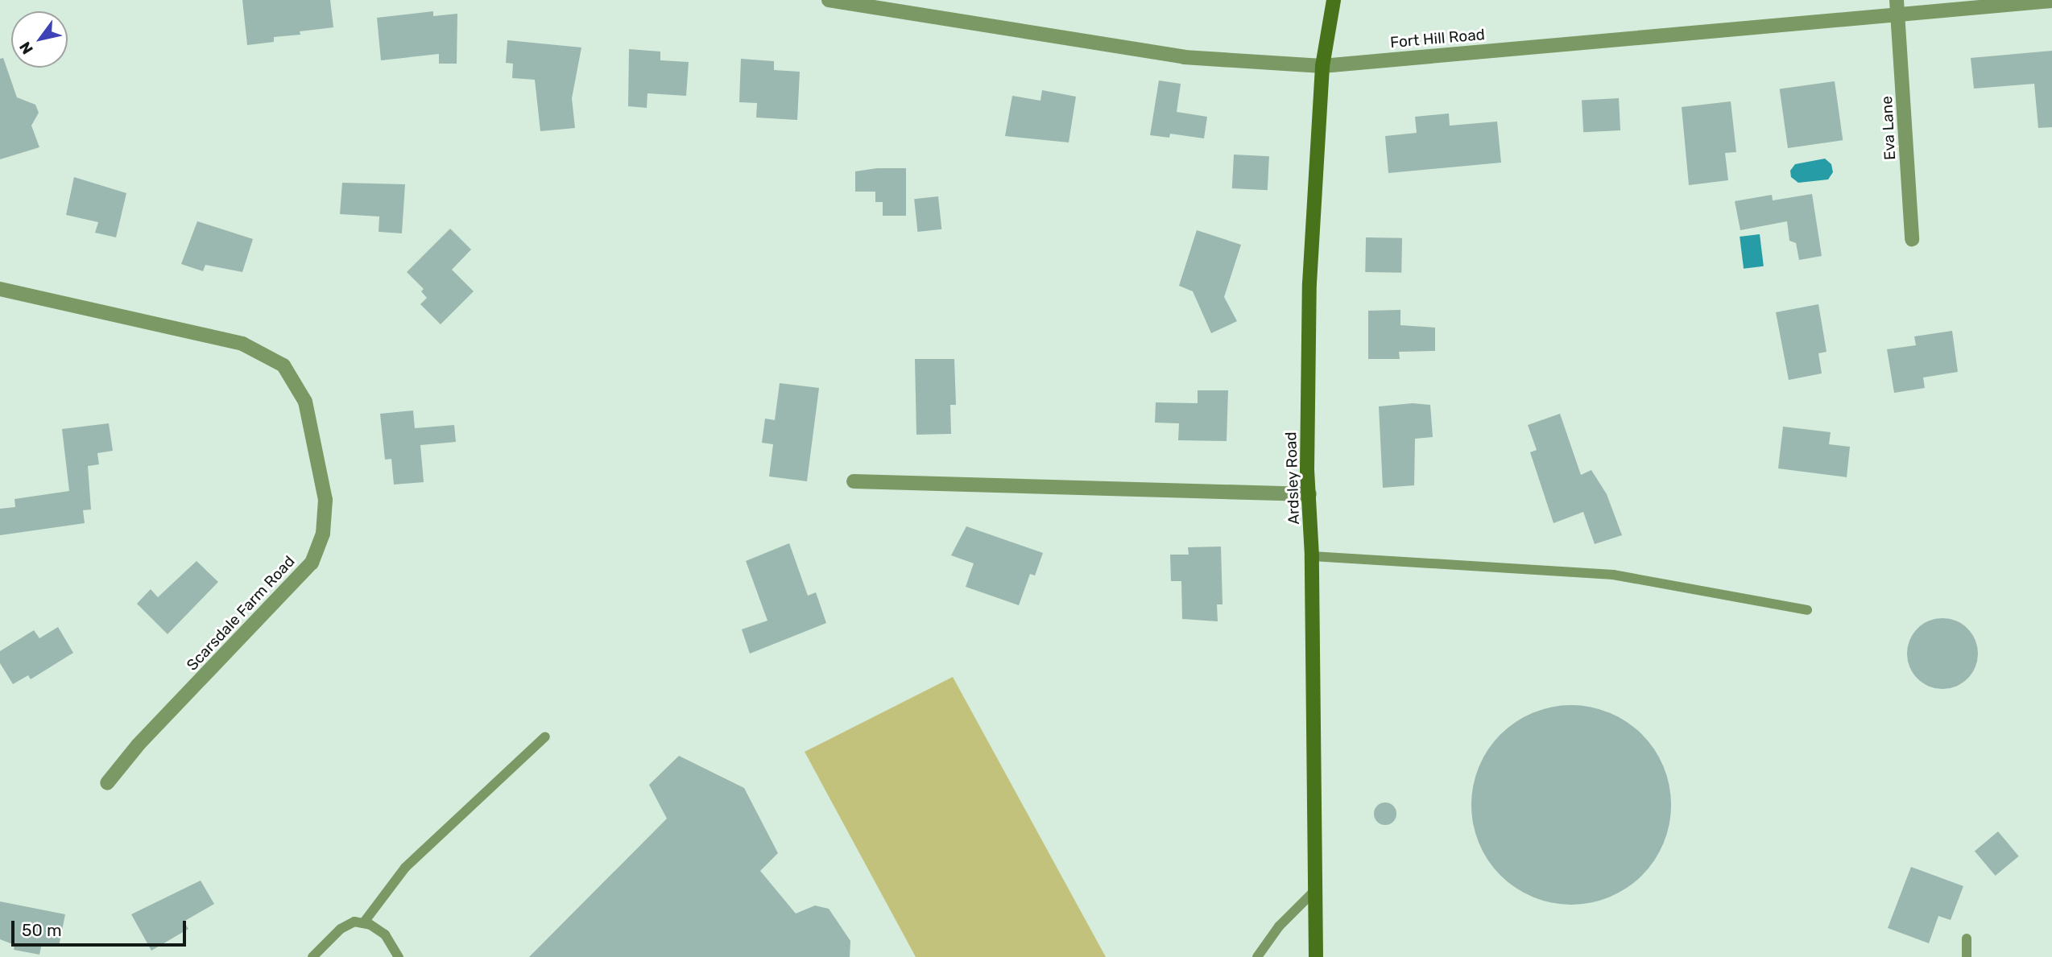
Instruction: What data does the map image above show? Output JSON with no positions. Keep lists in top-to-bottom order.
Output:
{
  "streets": {
    "main road": ["Ardsley Road"],
    "street": ["Fort Hill Road", "Eva Lane", "Scarsdale Farm Road"]
  },
  "crossings": [
    ["Fort Hill Road", "Eva Lane"],
    ["Fort Hill Road", "Ardsley Road"]
  ],
  "scale_bar": "50 m",
  "north": "bottom left"
}
